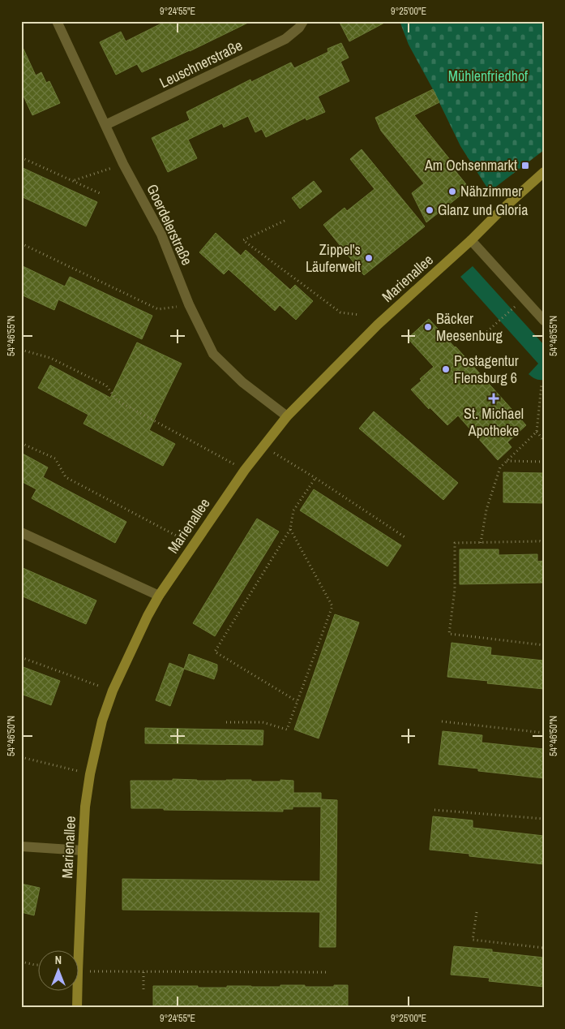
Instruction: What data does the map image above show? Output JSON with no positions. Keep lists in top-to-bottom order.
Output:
{
  "streets": {
    "main road": ["Marienallee"],
    "street": ["Leuschnerstraße", "Goerdelerstraße"]
  },
  "crossings": [
    ["Leuschnerstraße", "Goerdelerstraße"],
    ["Goerdelerstraße", "Marienallee"]
  ],
  "parks": ["Mühlenfriedhof"],
  "places": {
    "transit": ["Am Ochsenmarkt"],
    "other": [
      "Nähzimmer",
      "Glanz und Gloria",
      "Zippel's Läuferwelt",
      "Bäcker Meesenburg",
      "Postagentur Flensburg 6"
    ],
    "health": ["St. Michael Apotheke"]
  },
  "north": "top",
  "coordinates": [
    "9°24'55\"E",
    "9°25'00\"E",
    "54°46'55\"N",
    "54°46'50\"N"
  ]
}
